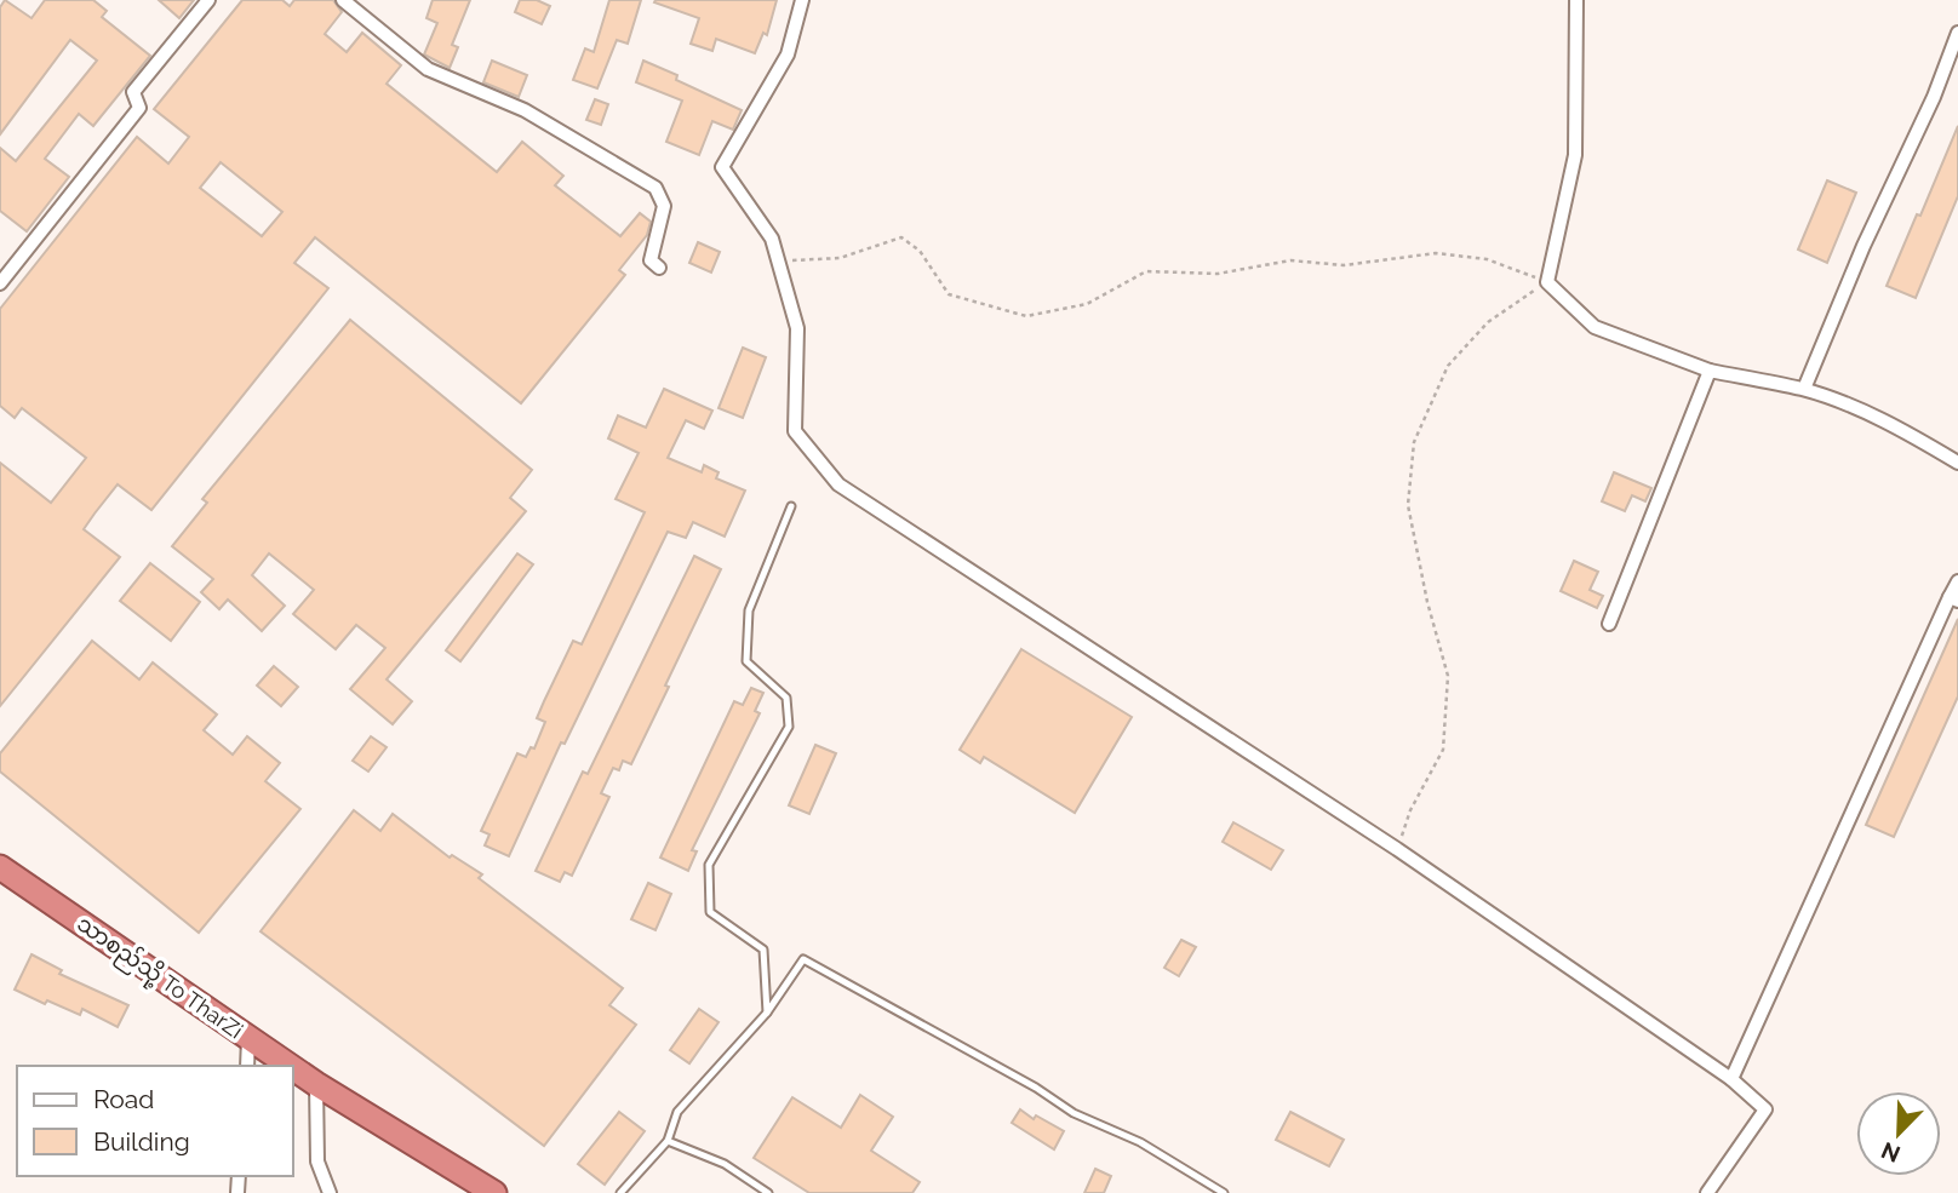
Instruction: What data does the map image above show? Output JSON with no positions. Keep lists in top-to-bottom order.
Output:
{
  "streets": {
    "highway": ["သာစည်သို့ To TharZi"]
  },
  "legend": ["Road", "Building"],
  "north": "bottom left"
}
